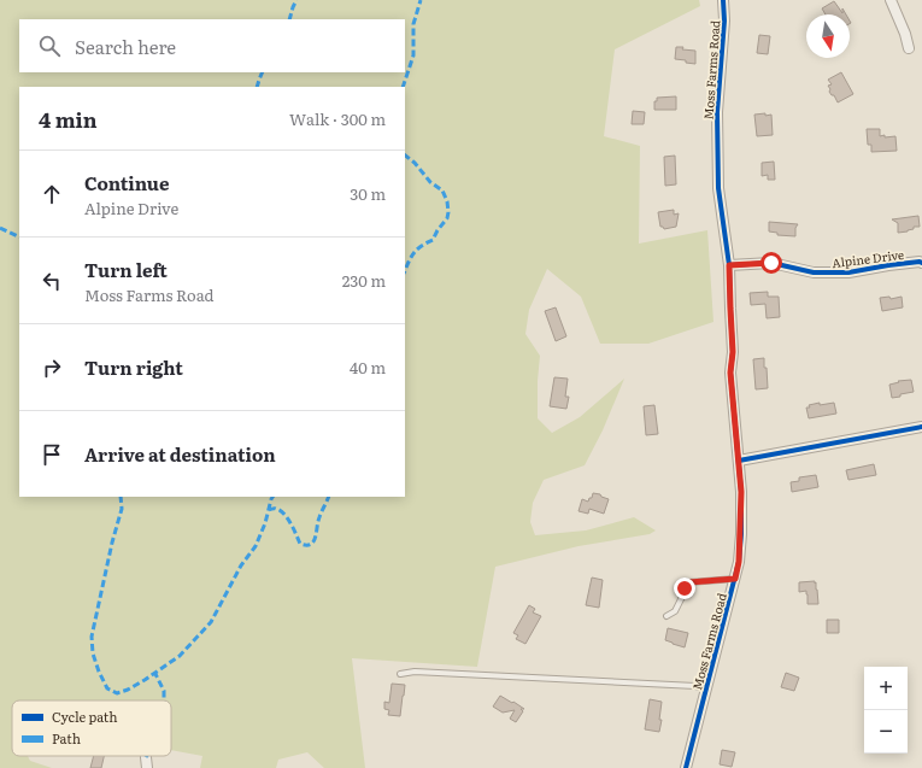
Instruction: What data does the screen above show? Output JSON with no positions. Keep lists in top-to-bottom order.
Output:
{
  "streets": {
    "street": ["Moss Farms Road", "Alpine Drive"]
  },
  "crossings": [
    ["Moss Farms Road", "Alpine Drive"]
  ],
  "legend": ["Cycle path", "Path"],
  "north": "bottom",
  "page": {
    "search": "Search here",
    "heading": ["4 min", "Walk · 300 m"],
    "list": [
      ["Continue", "Alpine Drive", "30 m"],
      ["Turn left", "Moss Farms Road", "230 m"],
      ["Turn right", "40 m"],
      "Arrive at destination"
    ],
    "map_buttons": ["+", "−"]
  }
}
